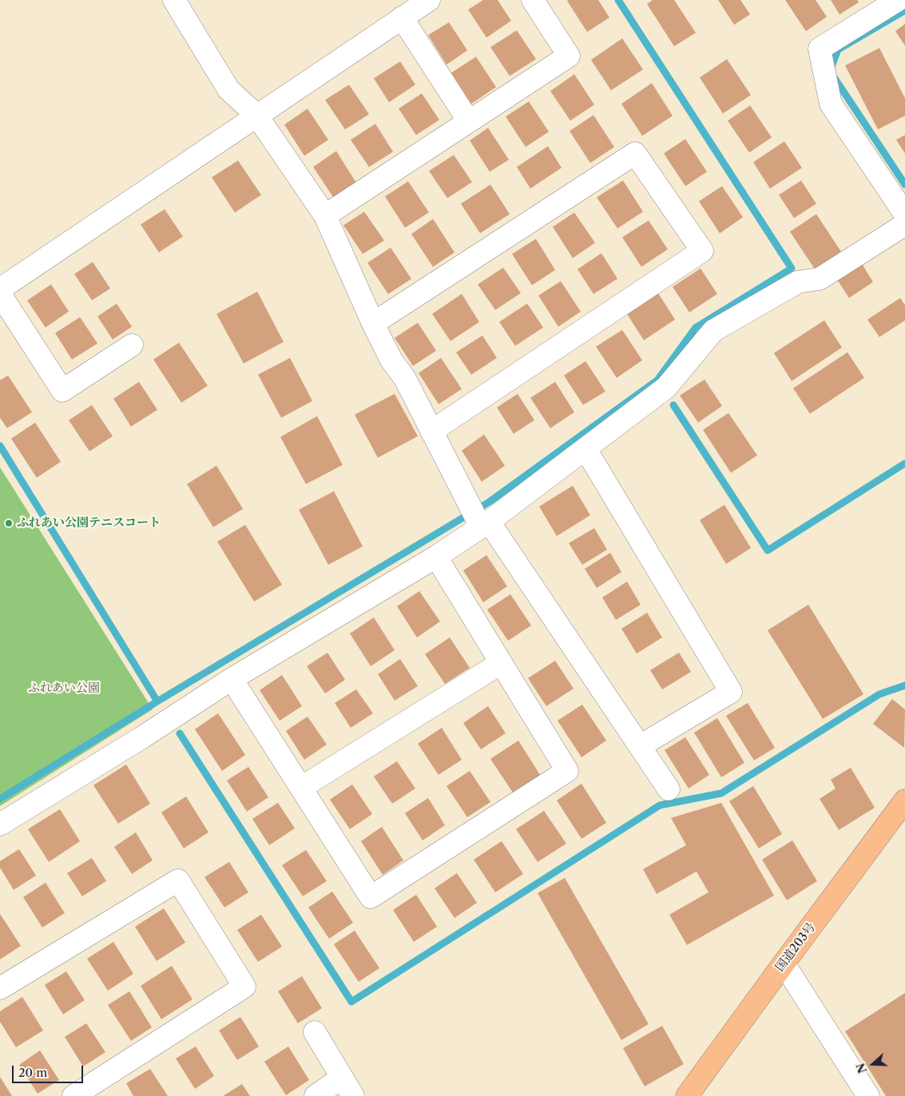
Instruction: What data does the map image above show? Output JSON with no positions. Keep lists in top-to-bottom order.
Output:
{
  "streets": {
    "highway": ["国道203号"]
  },
  "parks": ["ふれあい公園"],
  "places": ["ふれあい公園テニスコート"],
  "scale_bar": "20 m",
  "north": "left"
}
